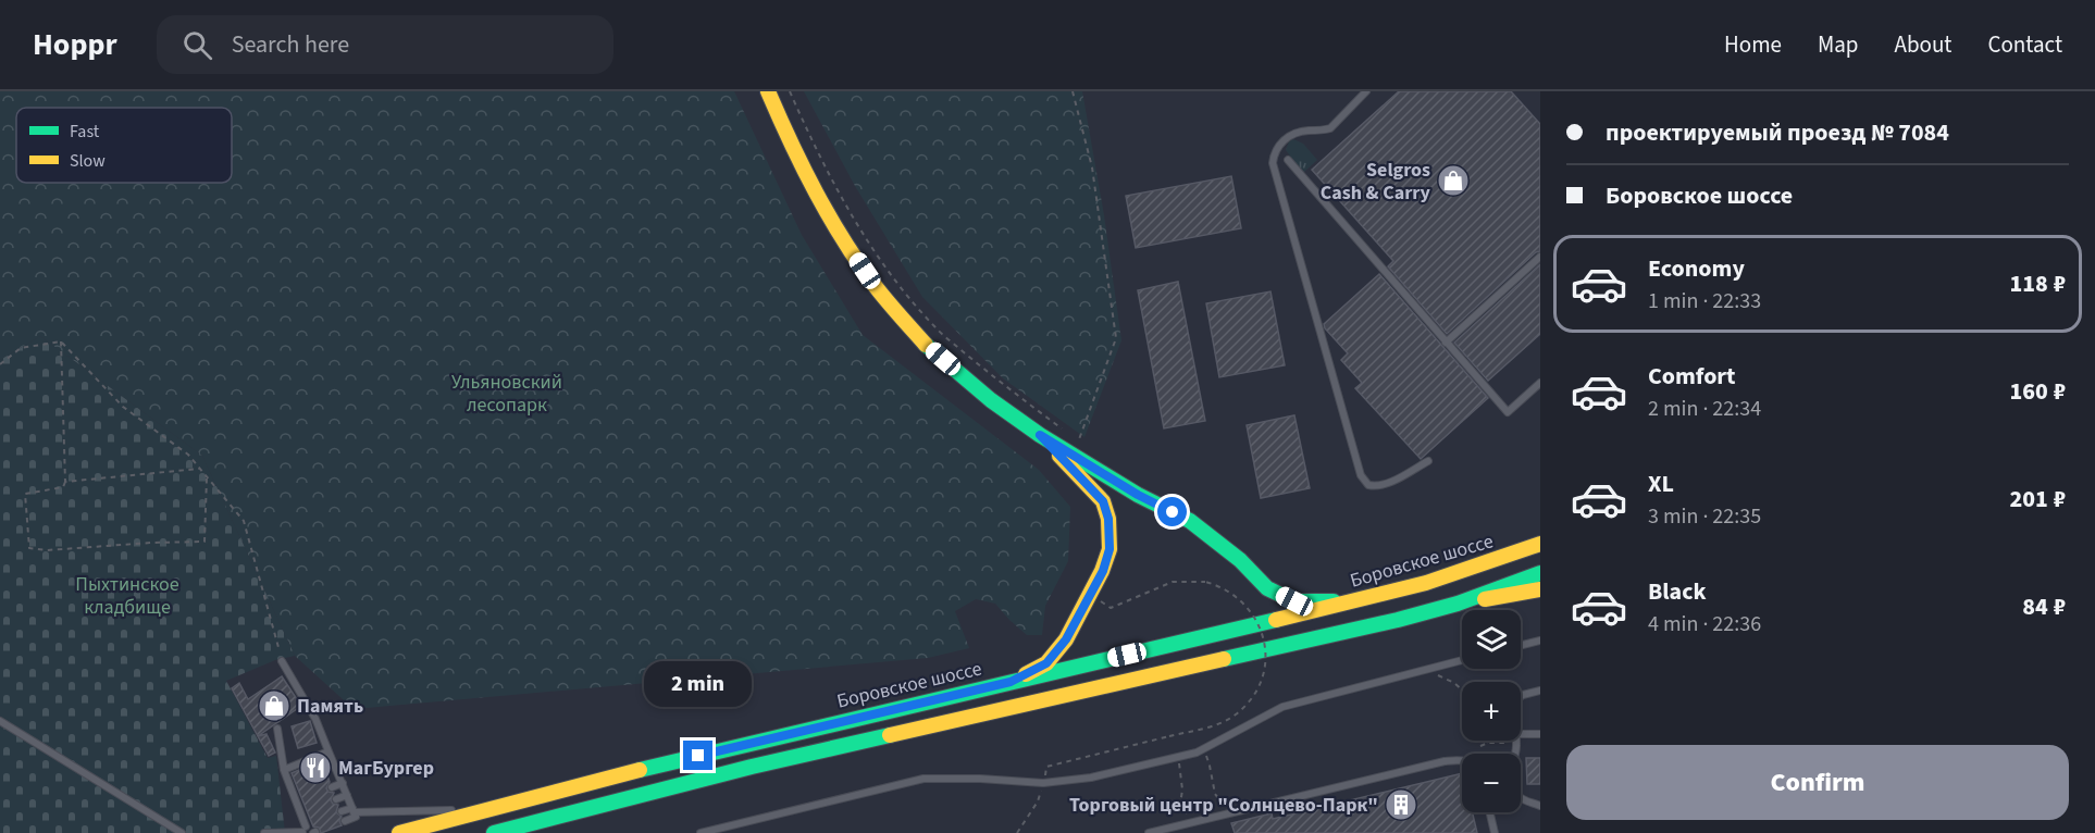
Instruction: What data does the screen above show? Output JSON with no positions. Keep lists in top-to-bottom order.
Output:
{
  "streets": {
    "main road": ["Боровское шоссе"]
  },
  "parks": ["Ульяновский лесопарк", "Пыхтинское кладбище"],
  "places": {
    "shop": ["Selgros Cash & Carry", "Память"],
    "restaurant": ["МагБургер"],
    "building": ["Торговый центр \"Солнцево-Парк\""]
  },
  "legend": ["Fast", "Slow"],
  "page": {
    "header": "Hoppr",
    "search": "Search here",
    "nav": [
      "Home",
      "Map",
      "About",
      "Contact"
    ],
    "banner": ["проектируемый проезд № 7084", "Боровское шоссе"],
    "list": [
      {
        "name": "Economy",
        "note": "1 min · 22:33",
        "value": "118 ₽"
      },
      {
        "name": "Comfort",
        "note": "2 min · 22:34",
        "value": "160 ₽"
      },
      {
        "name": "XL",
        "note": "3 min · 22:35",
        "value": "201 ₽"
      },
      {
        "name": "Black",
        "note": "4 min · 22:36",
        "value": "84 ₽"
      }
    ],
    "map_buttons": ["+", "−"],
    "bubble": "2 min",
    "buttons": "Confirm"
  }
}
